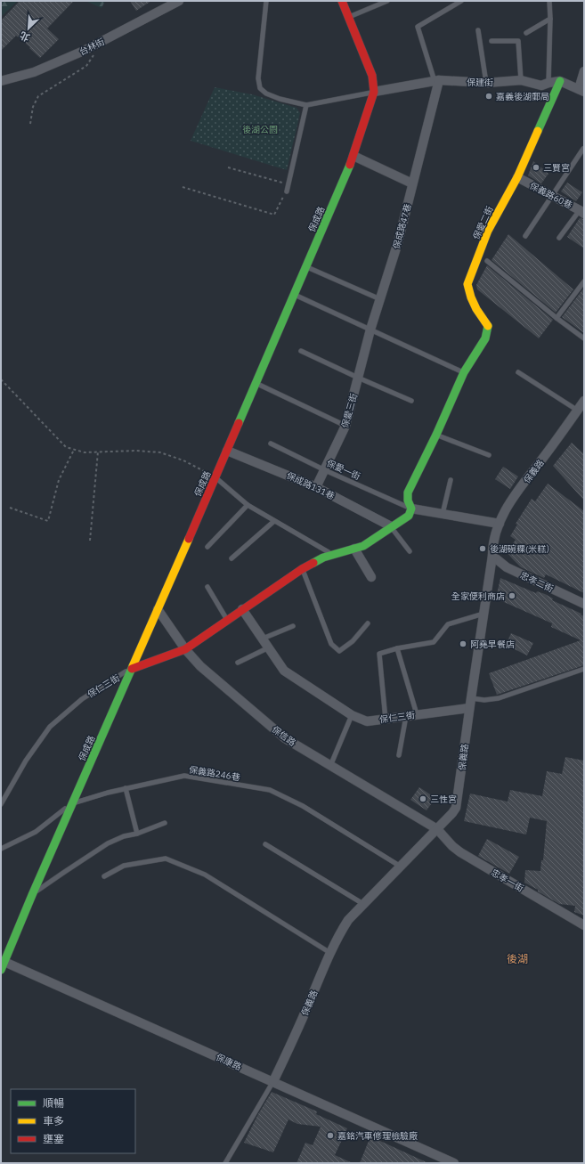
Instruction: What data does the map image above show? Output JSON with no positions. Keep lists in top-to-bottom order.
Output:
{
  "streets": {
    "street": [
      "台林街",
      "保建街",
      "保義路60巷",
      "保成路",
      "保愛二街",
      "保成路47巷",
      "保愛三街",
      "保義路",
      "保成路131巷",
      "忠孝二街",
      "保仁三街",
      "保信路",
      "忠孝一街",
      "保康路"
    ],
    "lane": ["保愛一街", "保義路246巷"]
  },
  "crossings": [
    ["保建街", "保成路"],
    ["保建街", "保愛二街"],
    ["保建街", "保成路47巷"],
    ["保義路60巷", "保愛二街"],
    ["保成路", "保成路131巷"],
    ["保成路", "保仁三街"],
    ["保成路", "保信路"],
    ["保成路", "保義路246巷"],
    ["保成路", "保康路"],
    ["保愛二街", "保愛一街"],
    ["保成路47巷", "保愛三街"],
    ["保愛三街", "保愛一街"],
    ["保愛三街", "保成路131巷"],
    ["保義路", "忠孝二街"],
    ["保義路", "保仁三街"],
    ["保義路", "保信路"],
    ["保義路", "保義路246巷"],
    ["保義路", "忠孝一街"],
    ["保義路", "保康路"],
    ["保成路131巷", "保仁三街"],
    ["保仁三街", "保信路"],
    ["保信路", "忠孝一街"]
  ],
  "districts": ["後湖"],
  "parks": ["後湖公園"],
  "places": [
    "嘉義後湖郵局",
    "三賢宮",
    "後湖碗粿(米糕）",
    "全家便利商店",
    "阿堯早餐店",
    "三性宮",
    "嘉銘汽車修理檢驗廠"
  ],
  "legend": ["順暢", "車多", "壅塞"],
  "north": "bottom left"
}
